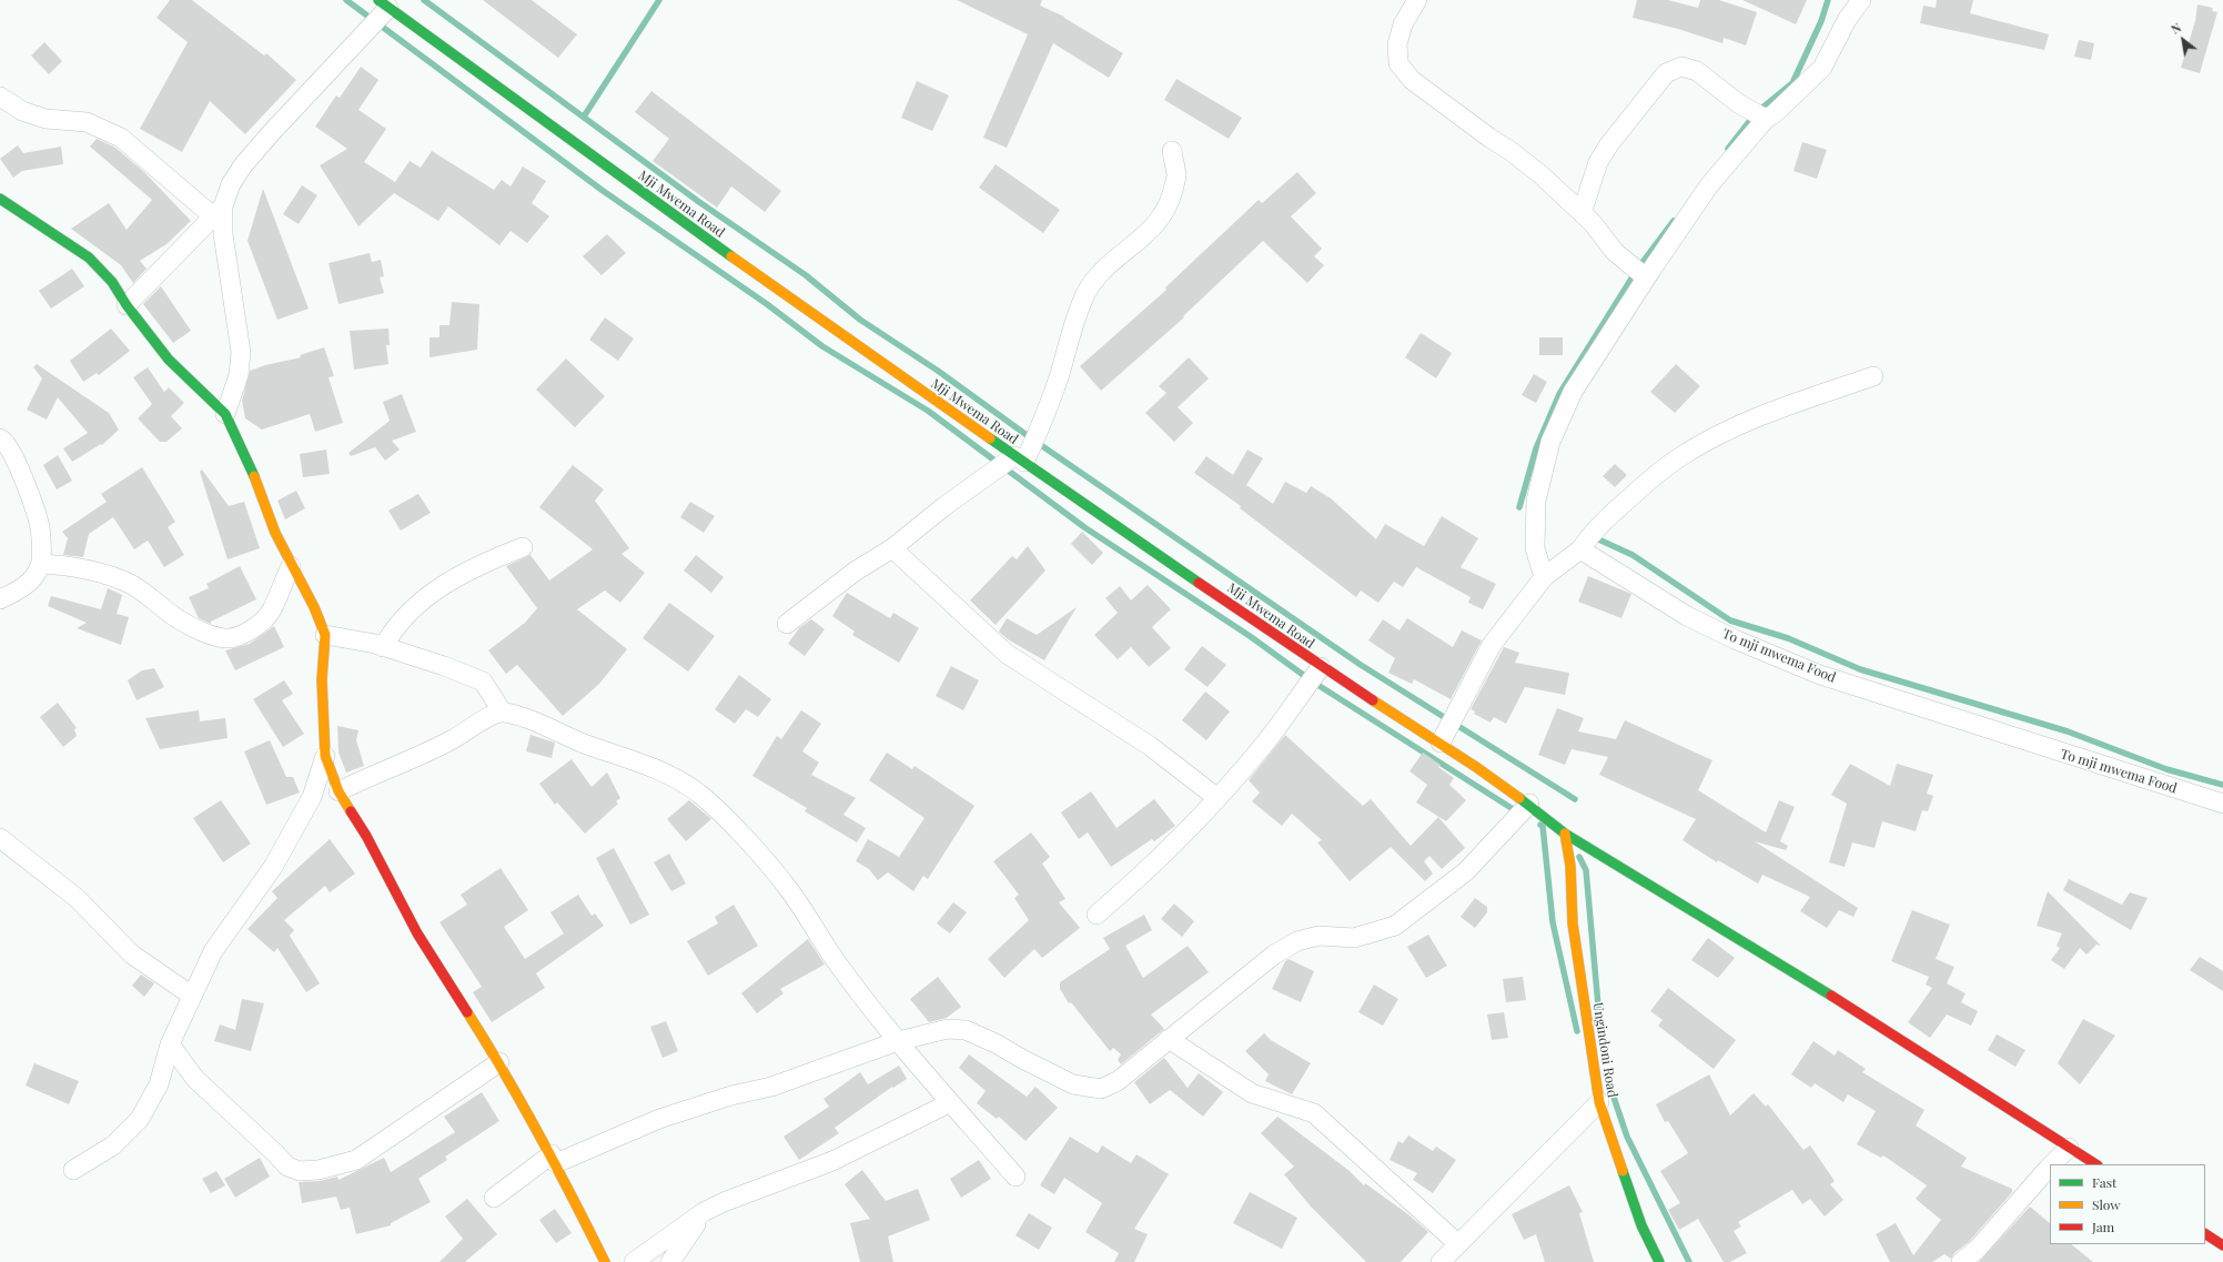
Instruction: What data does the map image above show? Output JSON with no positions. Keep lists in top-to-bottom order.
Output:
{
  "streets": {
    "main road": ["Mji Mwema Road", "Ungindoni Road"],
    "street": ["To mji mwema Food"]
  },
  "crossings": [
    ["Mji Mwema Road", "Ungindoni Road"]
  ],
  "legend": ["Fast", "Slow", "Jam"],
  "north": "top left"
}
